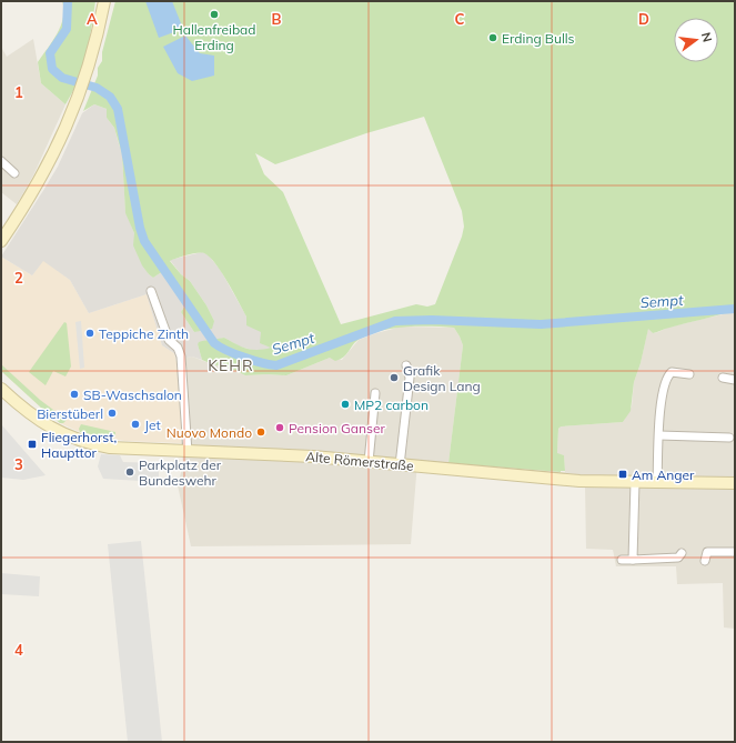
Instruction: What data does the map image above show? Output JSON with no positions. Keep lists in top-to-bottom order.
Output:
{
  "streets": {
    "main road": ["Alte Römerstraße"]
  },
  "districts": ["KEHR"],
  "water": ["Sempt"],
  "places": {
    "other": [
      "Hallenfreibad Erding",
      "Erding Bulls",
      "Teppiche Zinth",
      "Grafik Design Lang",
      "SB-Waschsalon",
      "MP2 carbon",
      "Bierstüberl",
      "Jet",
      "Pension Ganser",
      "Nuovo Mondo",
      "Parkplatz der Bundeswehr"
    ],
    "transit": ["Fliegerhorst, Haupttor", "Am Anger"]
  },
  "north": "right",
  "grid": {
    "columns": [
      "A",
      "B",
      "C",
      "D"
    ],
    "rows": [
      "1",
      "2",
      "3",
      "4"
    ]
  }
}
